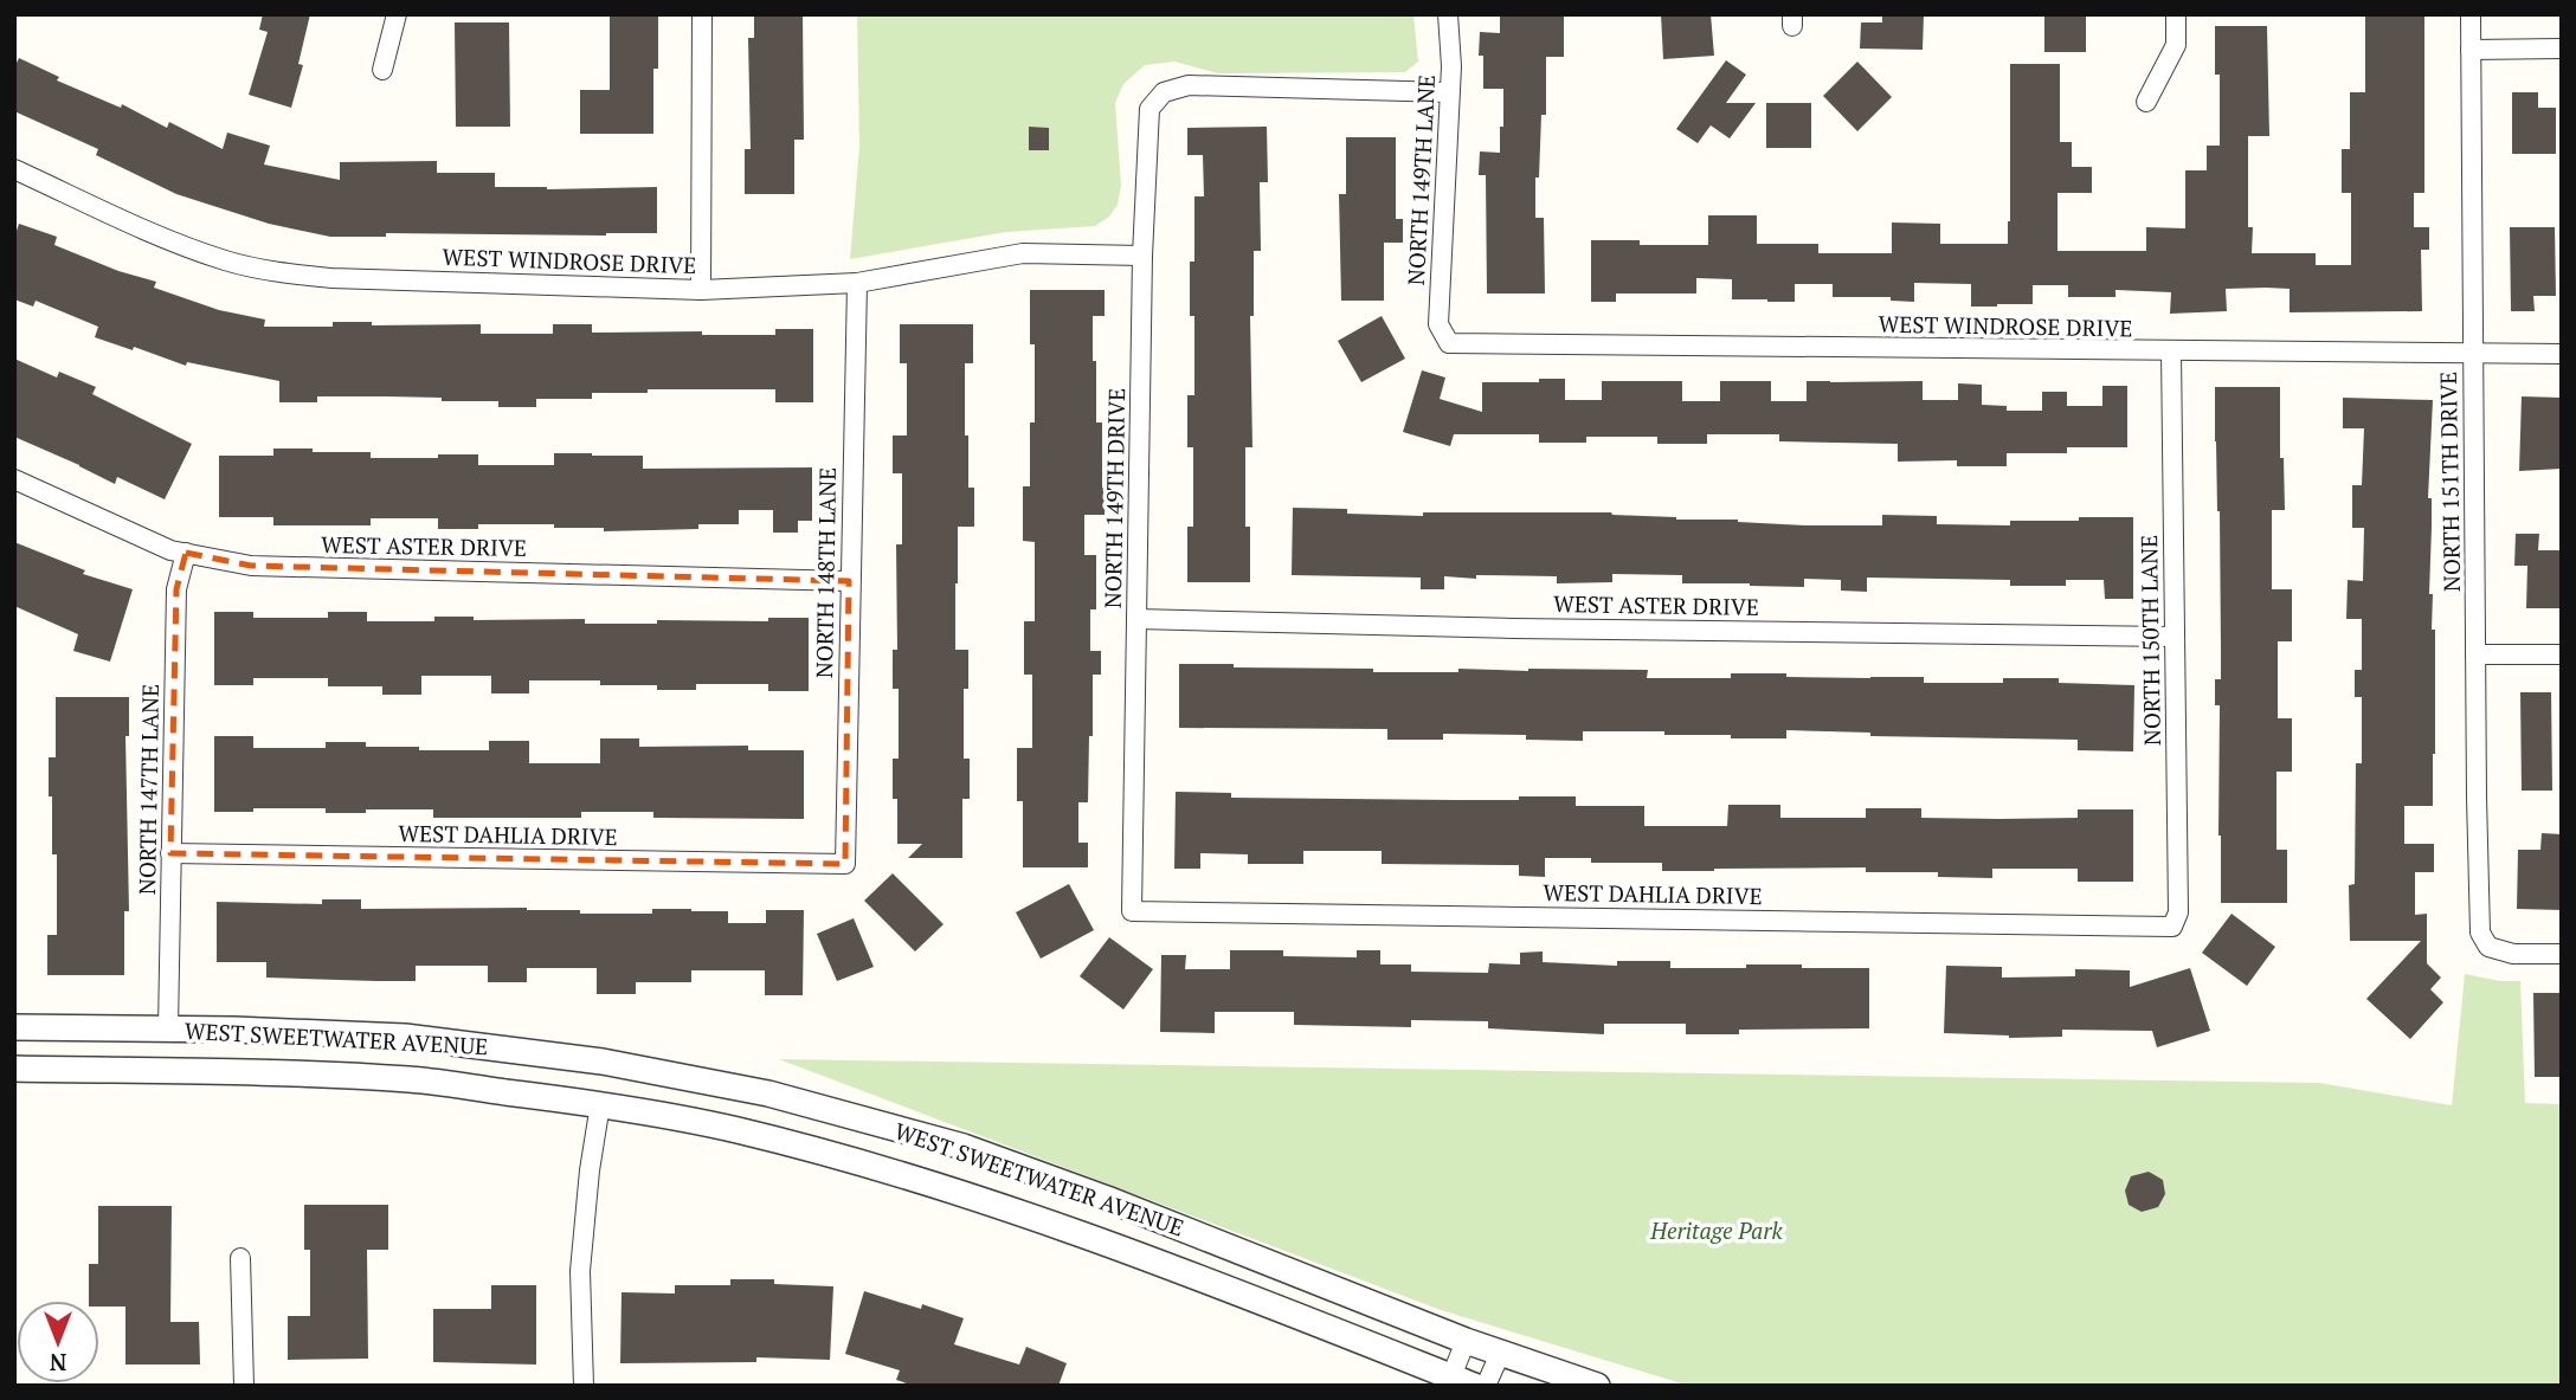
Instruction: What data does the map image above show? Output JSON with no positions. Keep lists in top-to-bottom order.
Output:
{
  "streets": {
    "street": [
      "NORTH 149TH LANE",
      "WEST WINDROSE DRIVE",
      "NORTH 151TH DRIVE",
      "NORTH 149TH DRIVE",
      "WEST ASTER DRIVE",
      "NORTH 148TH LANE",
      "NORTH 150TH LANE",
      "NORTH 147TH LANE",
      "WEST DAHLIA DRIVE",
      "WEST SWEETWATER AVENUE"
    ]
  },
  "crossings": [
    ["NORTH 149TH LANE", "WEST WINDROSE DRIVE"],
    ["NORTH 149TH LANE", "NORTH 149TH DRIVE"],
    ["WEST WINDROSE DRIVE", "NORTH 151TH DRIVE"],
    ["WEST WINDROSE DRIVE", "NORTH 149TH DRIVE"],
    ["WEST WINDROSE DRIVE", "NORTH 148TH LANE"],
    ["WEST WINDROSE DRIVE", "NORTH 150TH LANE"],
    ["NORTH 149TH DRIVE", "WEST ASTER DRIVE"],
    ["NORTH 149TH DRIVE", "WEST DAHLIA DRIVE"],
    ["WEST ASTER DRIVE", "NORTH 148TH LANE"],
    ["WEST ASTER DRIVE", "NORTH 150TH LANE"],
    ["WEST ASTER DRIVE", "NORTH 147TH LANE"],
    ["NORTH 148TH LANE", "WEST DAHLIA DRIVE"],
    ["NORTH 150TH LANE", "WEST DAHLIA DRIVE"],
    ["NORTH 147TH LANE", "WEST DAHLIA DRIVE"],
    ["NORTH 147TH LANE", "WEST SWEETWATER AVENUE"]
  ],
  "parks": ["Heritage Park"],
  "north": "bottom"
}
